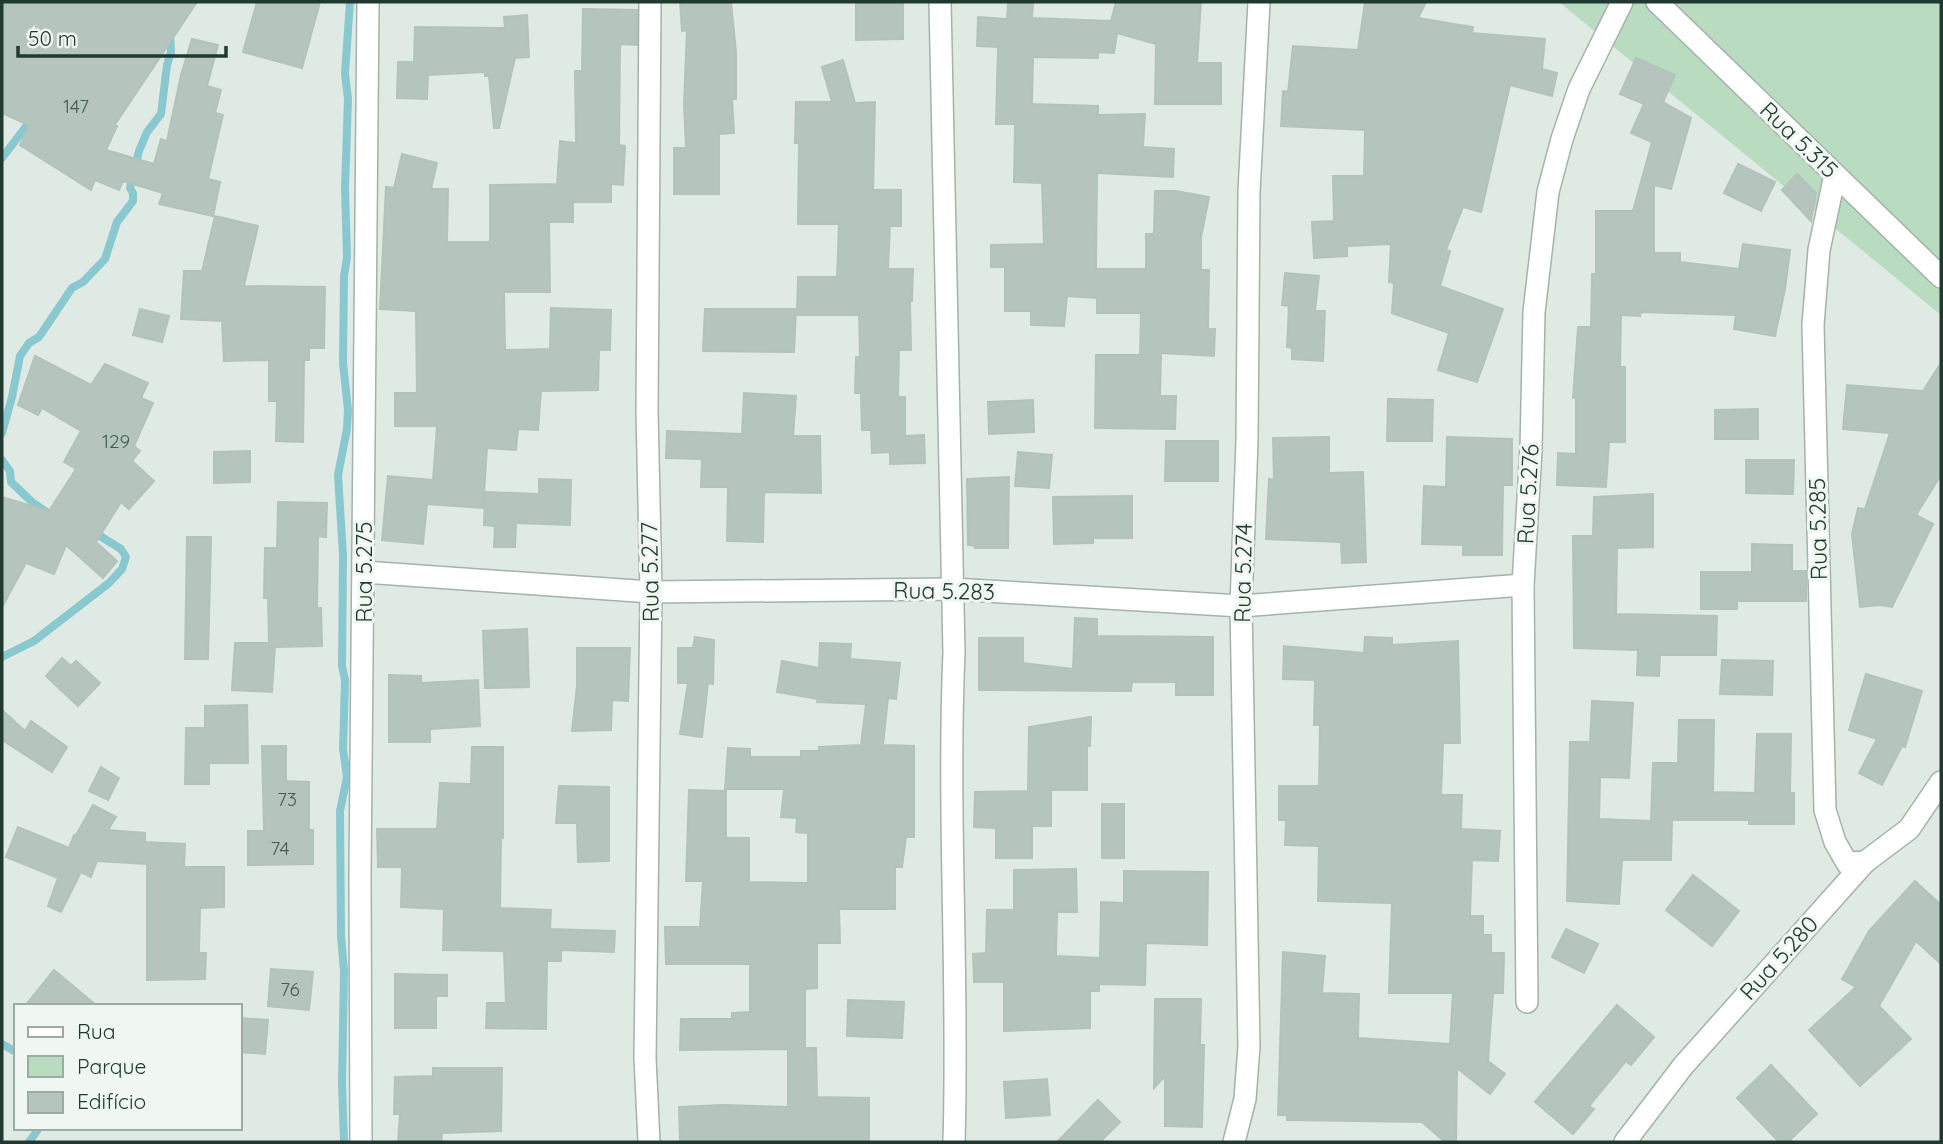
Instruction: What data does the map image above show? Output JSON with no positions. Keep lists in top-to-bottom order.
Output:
{
  "streets": {
    "street": [
      "Rua 5.315",
      "Rua 5.276",
      "Rua 5.285",
      "Rua 5.275",
      "Rua 5.277",
      "Rua 5.274",
      "Rua 5.283",
      "Rua 5.280"
    ]
  },
  "crossings": [
    ["Rua 5.315", "Rua 5.285"],
    ["Rua 5.276", "Rua 5.283"],
    ["Rua 5.285", "Rua 5.280"],
    ["Rua 5.275", "Rua 5.283"],
    ["Rua 5.277", "Rua 5.283"],
    ["Rua 5.274", "Rua 5.283"]
  ],
  "house_numbers": [
    "147",
    "129",
    "73",
    "74",
    "76"
  ],
  "legend": ["Rua", "Parque", "Edifício"],
  "scale_bar": "50 m"
}
